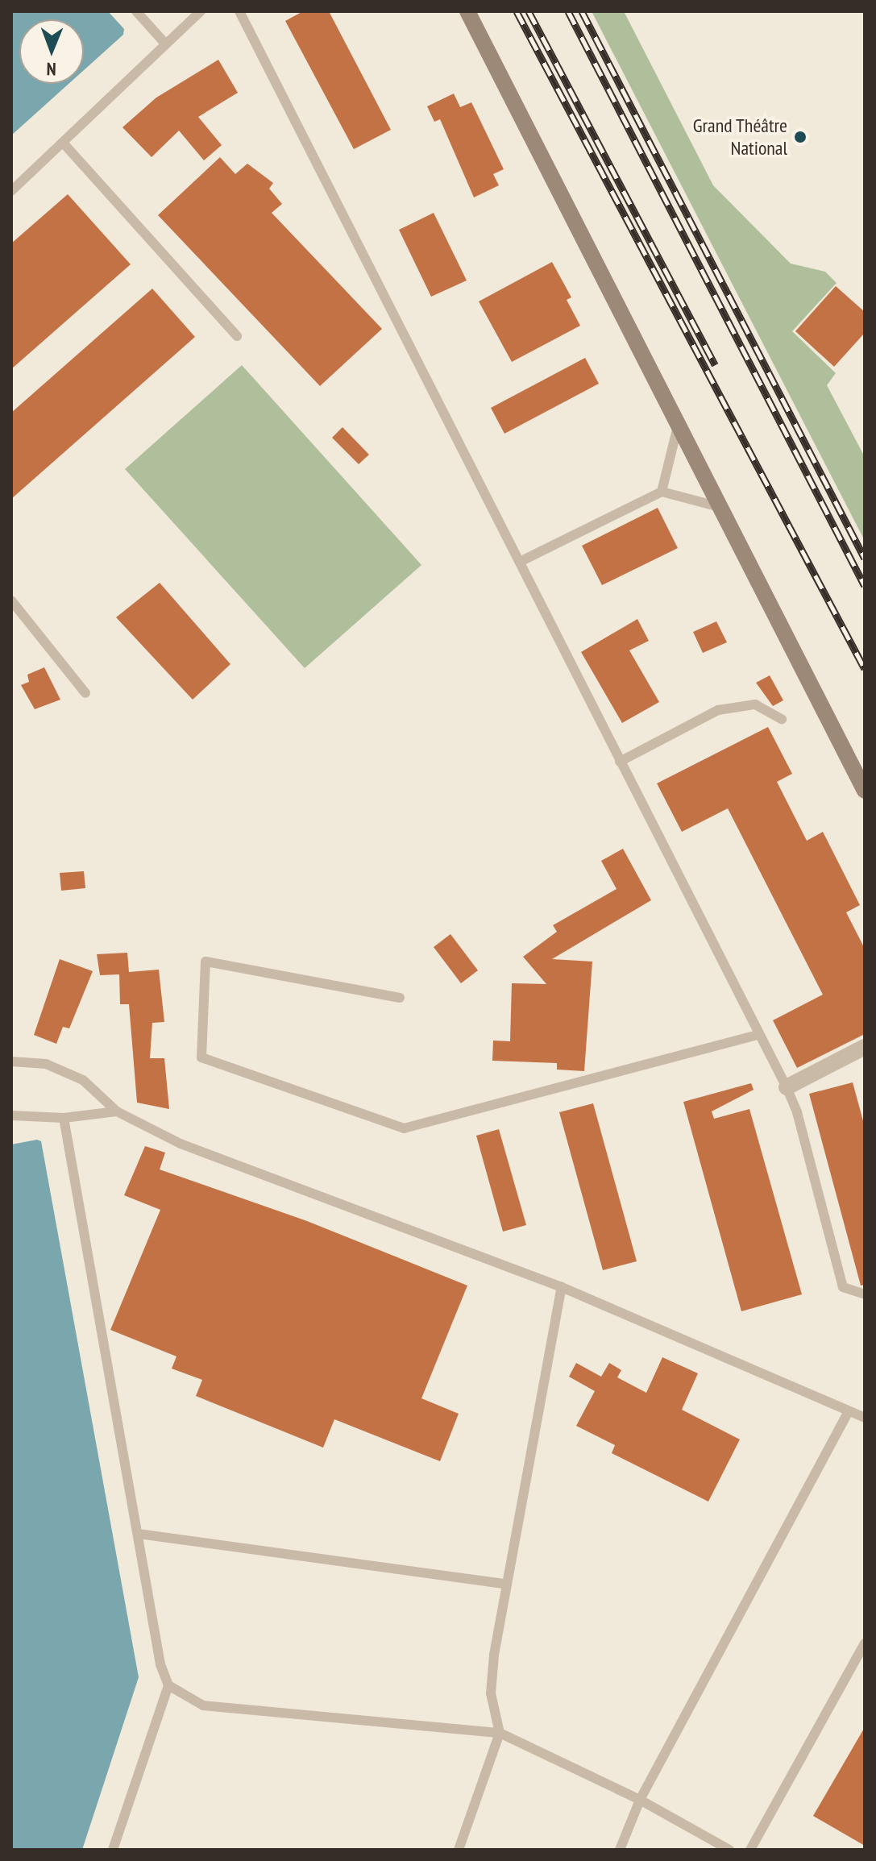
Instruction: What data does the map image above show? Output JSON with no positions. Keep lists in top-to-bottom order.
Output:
{
  "places": ["Grand Théâtre National"],
  "north": "bottom"
}
